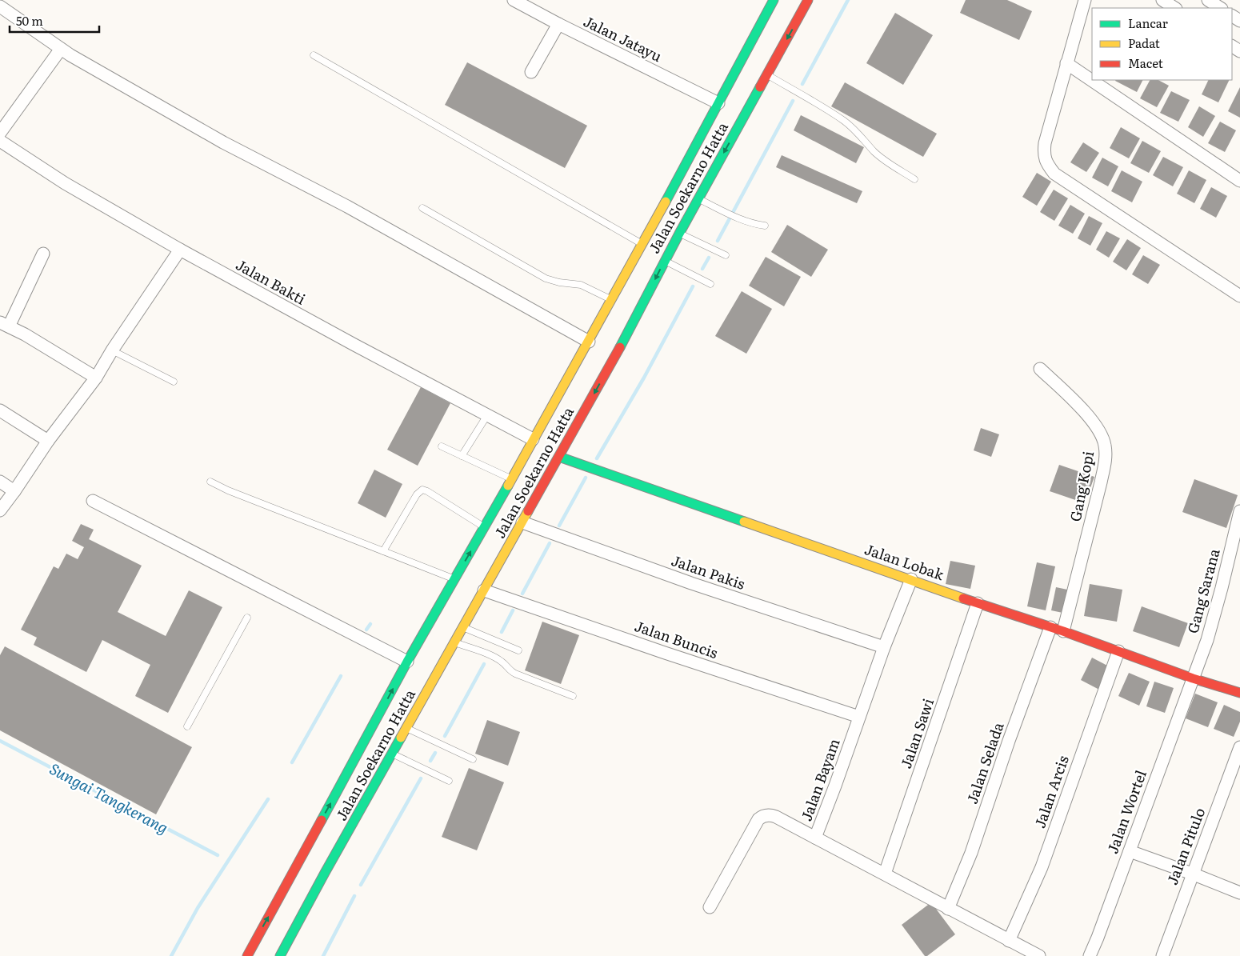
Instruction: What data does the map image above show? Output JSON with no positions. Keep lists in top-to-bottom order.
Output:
{
  "streets": {
    "main road": ["Jalan Soekarno Hatta", "Jalan Lobak"],
    "street": [
      "Jalan Jatayu",
      "Jalan Bakti",
      "Gang Kopi",
      "Jalan Pakis",
      "Gang Sarana",
      "Jalan Buncis",
      "Jalan Sawi",
      "Jalan Selada",
      "Jalan Bayam",
      "Jalan Arcis",
      "Jalan Wortel",
      "Jalan Pitulo"
    ]
  },
  "crossings": [
    ["Jalan Jatayu", "Jalan Soekarno Hatta"],
    ["Jalan Soekarno Hatta", "Jalan Bakti"],
    ["Jalan Soekarno Hatta", "Jalan Lobak"],
    ["Jalan Soekarno Hatta", "Jalan Pakis"],
    ["Jalan Soekarno Hatta", "Jalan Buncis"],
    ["Gang Kopi", "Jalan Lobak"],
    ["Jalan Lobak", "Gang Sarana"],
    ["Jalan Lobak", "Jalan Sawi"],
    ["Jalan Lobak", "Jalan Selada"],
    ["Jalan Lobak", "Jalan Bayam"],
    ["Jalan Lobak", "Jalan Arcis"],
    ["Jalan Lobak", "Jalan Wortel"],
    ["Jalan Pakis", "Jalan Bayam"],
    ["Gang Sarana", "Jalan Wortel"],
    ["Jalan Buncis", "Jalan Bayam"]
  ],
  "water": ["Sungai Tangkerang"],
  "legend": ["Lancar", "Padat", "Macet"],
  "scale_bar": "50 m"
}
